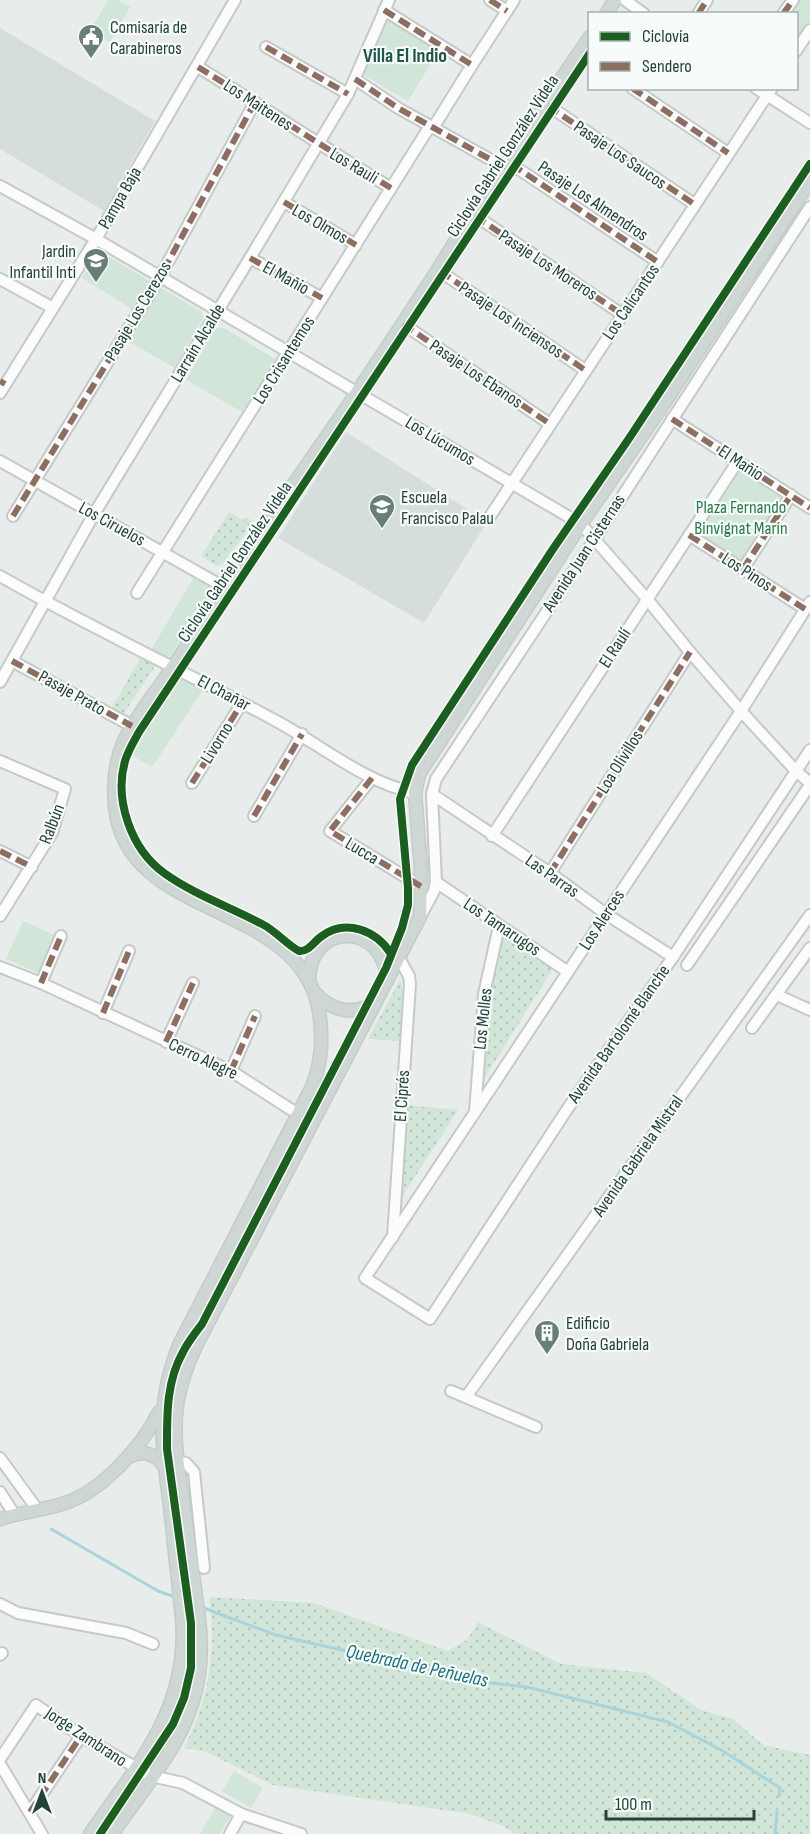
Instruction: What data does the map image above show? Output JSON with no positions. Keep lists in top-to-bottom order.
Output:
{
  "streets": {
    "main road": ["Avenida Juan Cisternas"],
    "street": [
      "Los Maitenes",
      "Pasaje Los Saucos",
      "Los Rauli",
      "Pampa Baja",
      "Pasaje Los Almendros",
      "Los Olmos",
      "Pasaje Los Moreros",
      "El Mañio",
      "Los Calicantos",
      "Pasaje Los Cerezos",
      "Pasaje Los Inciensos",
      "Larraín Alcalde",
      "Los Crisantemos",
      "Pasaje Los Ebanos",
      "Los Lúcumos",
      "Los Ciruelos",
      "Los Pinos",
      "El Raulí",
      "Pasaje Prato",
      "El Chañar",
      "Livorno",
      "Loa Olivillos",
      "Ralbún",
      "Lucca",
      "Las Parras",
      "Los Alerces",
      "Los Tamarugos",
      "Los Molles",
      "Avenida Bartolomé Blanche",
      "Cerro Alegre",
      "El Ciprés",
      "Avenida Gabriela Mistral",
      "Jorge Zambrano"
    ],
    "cycle path": ["Ciclovía Gabriel González Videla"]
  },
  "crossings": [
    ["Los Maitenes", "Los Rauli"],
    ["Los Maitenes", "Pampa Baja"],
    ["Los Maitenes", "Pasaje Los Cerezos"],
    ["Los Maitenes", "Larraín Alcalde"],
    ["Pasaje Los Saucos", "Los Calicantos"],
    ["Los Rauli", "Larraín Alcalde"],
    ["Los Rauli", "Los Crisantemos"],
    ["Pampa Baja", "Los Lúcumos"],
    ["Pasaje Los Almendros", "Los Calicantos"],
    ["Pasaje Los Almendros", "Larraín Alcalde"],
    ["Pasaje Los Almendros", "Los Crisantemos"],
    ["Los Olmos", "Larraín Alcalde"],
    ["Los Olmos", "Los Crisantemos"],
    ["Pasaje Los Moreros", "Los Calicantos"],
    ["El Mañio", "Larraín Alcalde"],
    ["El Mañio", "Los Crisantemos"],
    ["El Mañio", "Avenida Juan Cisternas"],
    ["El Mañio", "El Raulí"],
    ["Los Calicantos", "Pasaje Los Inciensos"],
    ["Los Calicantos", "Pasaje Los Ebanos"],
    ["Los Calicantos", "Los Lúcumos"],
    ["Pasaje Los Cerezos", "Los Lúcumos"],
    ["Pasaje Los Cerezos", "Los Ciruelos"],
    ["Larraín Alcalde", "Los Lúcumos"],
    ["Larraín Alcalde", "Los Ciruelos"],
    ["Larraín Alcalde", "Pasaje Prato"],
    ["Larraín Alcalde", "El Chañar"],
    ["Los Crisantemos", "Los Lúcumos"],
    ["Los Crisantemos", "Los Ciruelos"],
    ["Los Lúcumos", "Avenida Juan Cisternas"],
    ["Los Lúcumos", "El Raulí"],
    ["Los Lúcumos", "Loa Olivillos"],
    ["Los Lúcumos", "Los Alerces"],
    ["Los Lúcumos", "Avenida Bartolomé Blanche"],
    ["Avenida Juan Cisternas", "El Chañar"],
    ["Avenida Juan Cisternas", "Lucca"],
    ["Avenida Juan Cisternas", "Las Parras"],
    ["Avenida Juan Cisternas", "Los Tamarugos"],
    ["Avenida Juan Cisternas", "El Ciprés"],
    ["Avenida Juan Cisternas", "Jorge Zambrano"],
    ["Los Pinos", "El Raulí"],
    ["Los Pinos", "Los Alerces"],
    ["El Raulí", "Las Parras"],
    ["El Chañar", "Livorno"],
    ["El Chañar", "Lucca"],
    ["Loa Olivillos", "Las Parras"],
    ["Las Parras", "Los Alerces"],
    ["Las Parras", "Avenida Bartolomé Blanche"],
    ["Los Alerces", "Los Tamarugos"],
    ["Los Alerces", "Los Molles"],
    ["Los Alerces", "Avenida Bartolomé Blanche"],
    ["Los Alerces", "El Ciprés"],
    ["Los Tamarugos", "Los Molles"]
  ],
  "districts": ["Villa El Indio"],
  "water": ["Quebrada de Peñuelas"],
  "parks": ["Plaza Fernando Binvignat Marín"],
  "places": {
    "public building": ["Comisaría de Carabineros"],
    "school or university": ["Jardin Infantil Inti", "Escuela Francisco Palau"],
    "building": ["Edificio Doña Gabriela"]
  },
  "legend": ["Ciclovía", "Sendero"],
  "scale_bar": "100 m",
  "north": "top"
}
